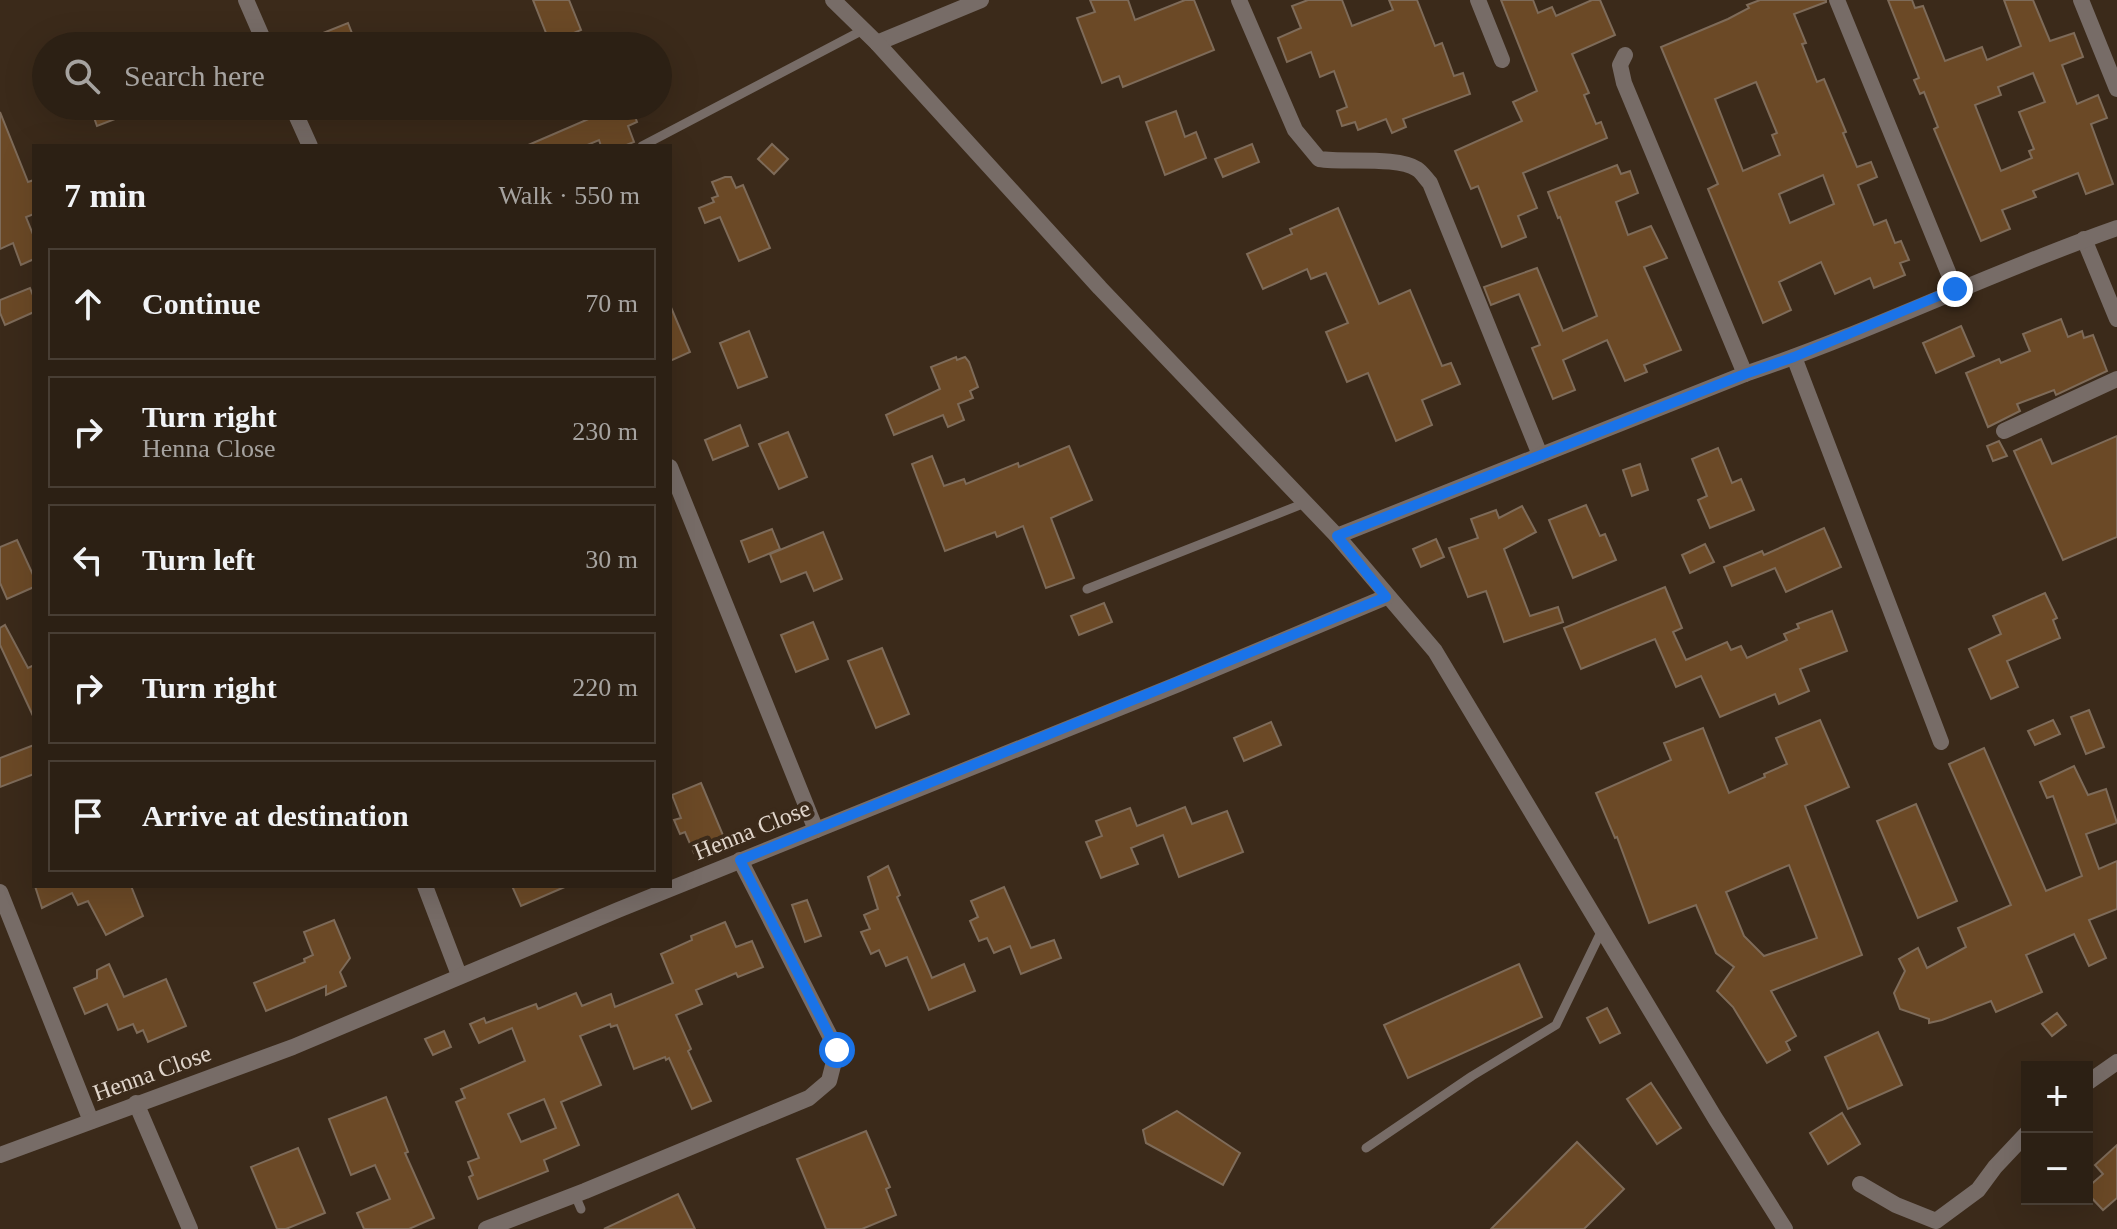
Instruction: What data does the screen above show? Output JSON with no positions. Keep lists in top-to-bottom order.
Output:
{
  "streets": {
    "street": ["Henna Close"]
  },
  "page": {
    "search": "Search here",
    "heading": ["7 min", "Walk · 550 m"],
    "list": [
      ["Continue", "70 m"],
      ["Turn right", "Henna Close", "230 m"],
      ["Turn left", "30 m"],
      ["Turn right", "220 m"],
      "Arrive at destination"
    ],
    "map_buttons": ["+", "−"]
  }
}
